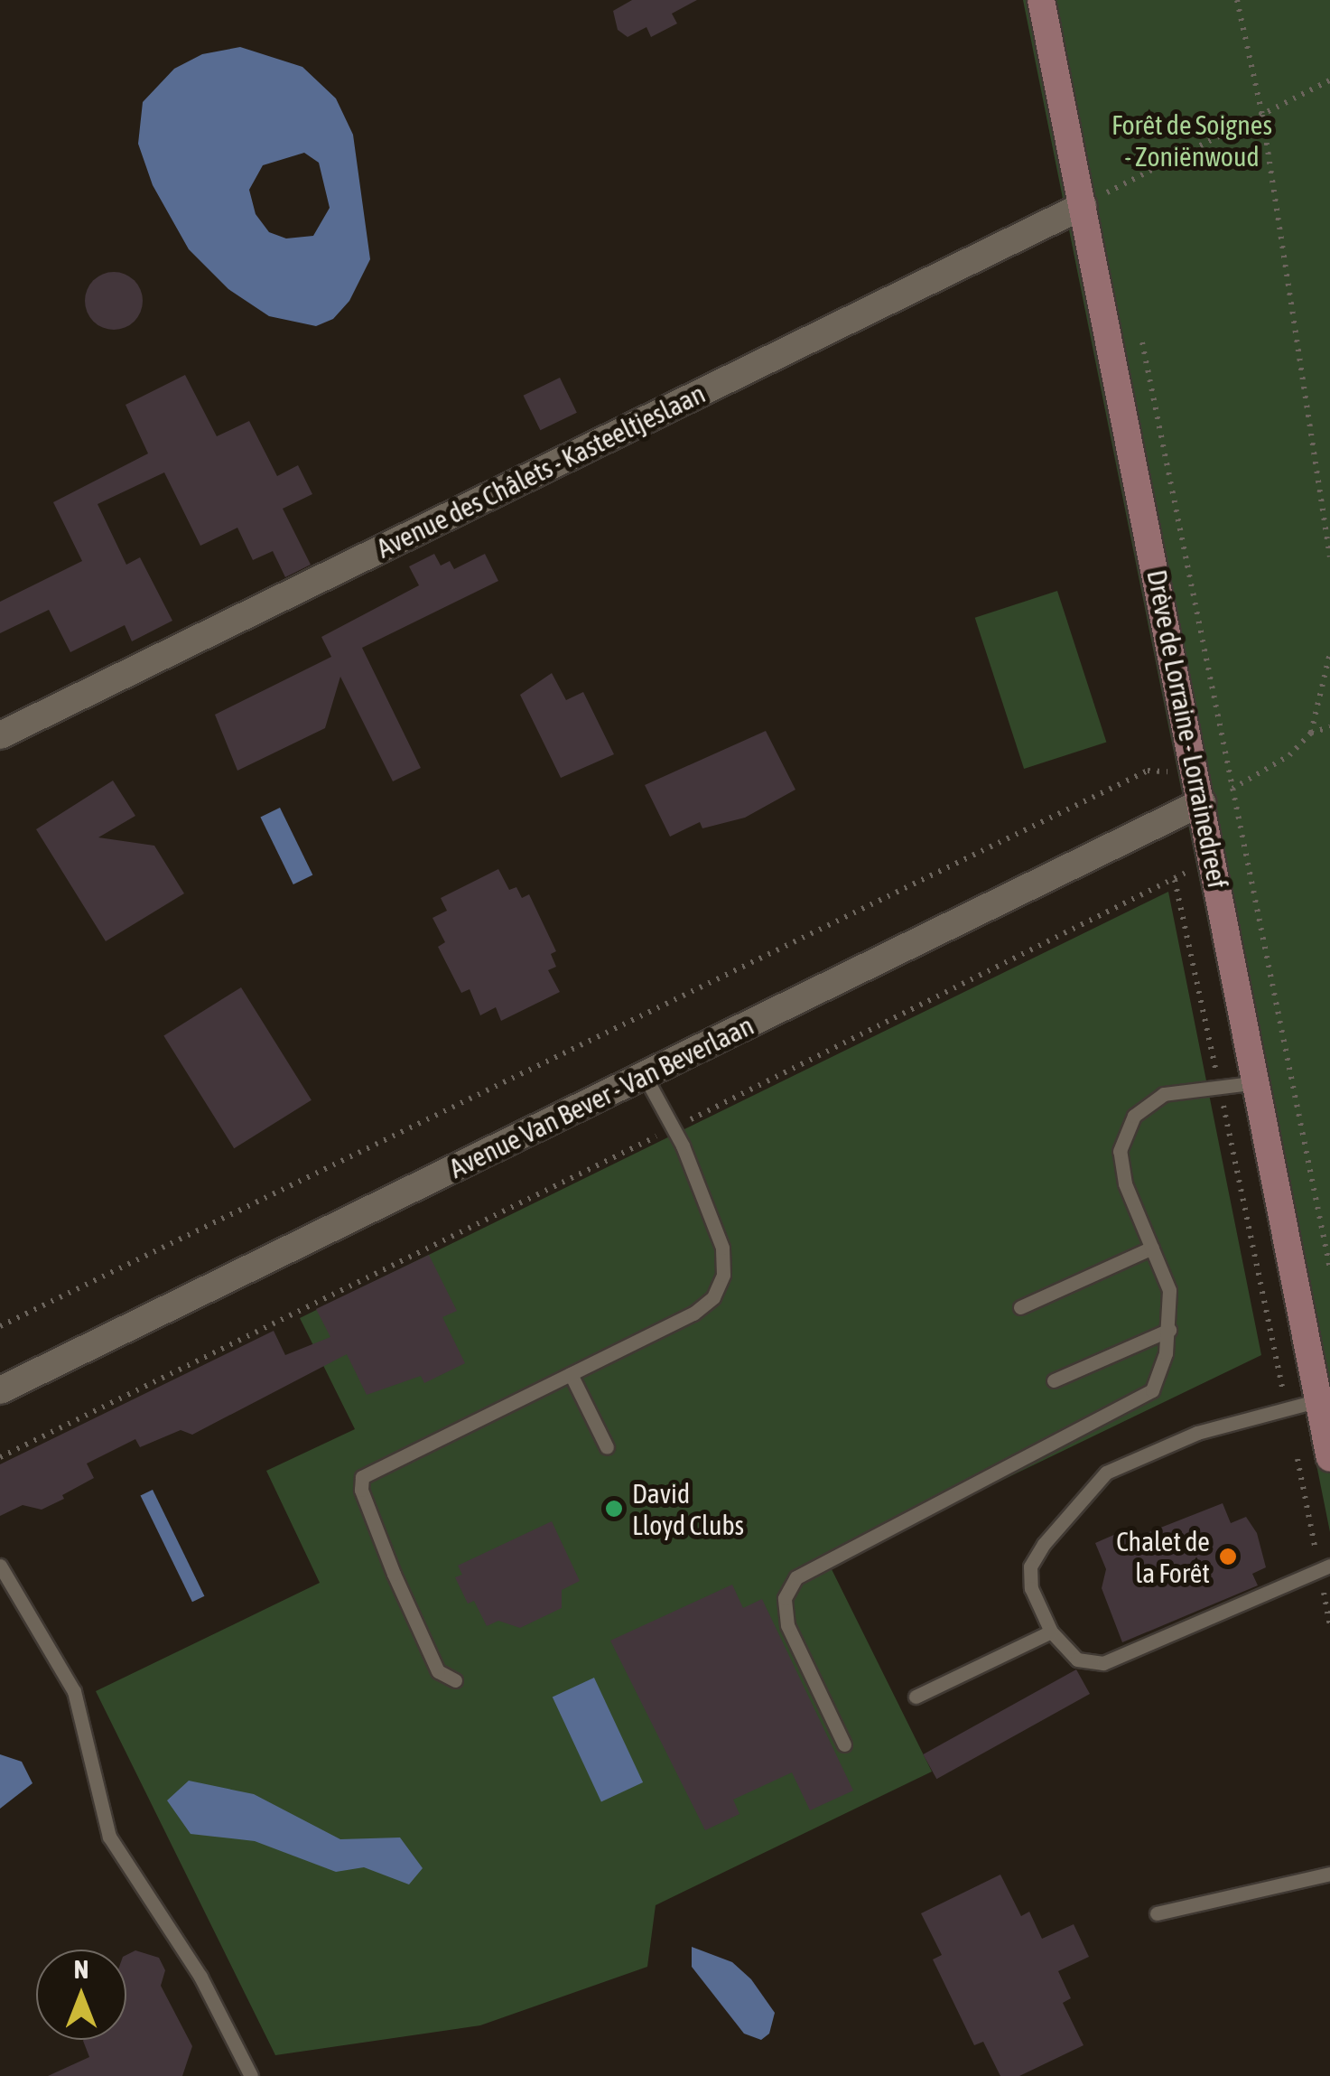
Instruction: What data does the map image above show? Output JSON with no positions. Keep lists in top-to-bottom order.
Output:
{
  "streets": {
    "main road": ["Drève de Lorraine - Lorrainedreef"],
    "street": ["Avenue des Châlets - Kasteeltjeslaan", "Avenue Van Bever - Van Beverlaan"]
  },
  "crossings": [
    ["Avenue des Châlets - Kasteeltjeslaan", "Drève de Lorraine - Lorrainedreef"],
    ["Drève de Lorraine - Lorrainedreef", "Avenue Van Bever - Van Beverlaan"]
  ],
  "parks": ["Forêt de Soignes - Zoniënwoud"],
  "places": ["David Lloyd Clubs", "Chalet de la Forêt"],
  "north": "top"
}
